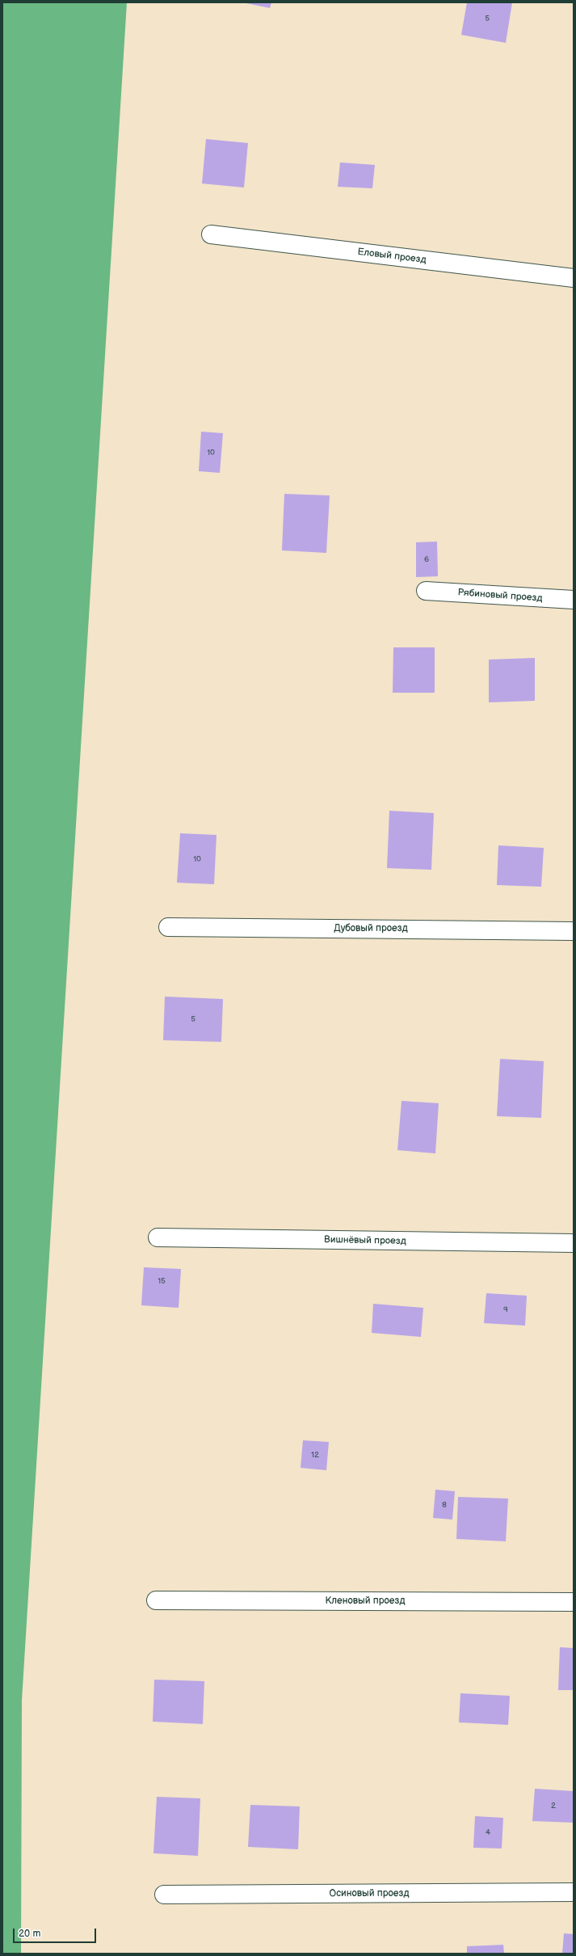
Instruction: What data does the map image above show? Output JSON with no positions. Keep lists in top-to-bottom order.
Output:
{
  "streets": {
    "street": [
      "Еловый проезд",
      "Рябиновый проезд",
      "Дубовый проезд",
      "Вишнёвый проезд",
      "Кленовый проезд",
      "Осиновый проезд"
    ]
  },
  "house_numbers": [
    "5",
    "10",
    "6",
    "10",
    "5",
    "15",
    "9",
    "12",
    "8",
    "2",
    "4"
  ],
  "scale_bar": "20 m"
}
